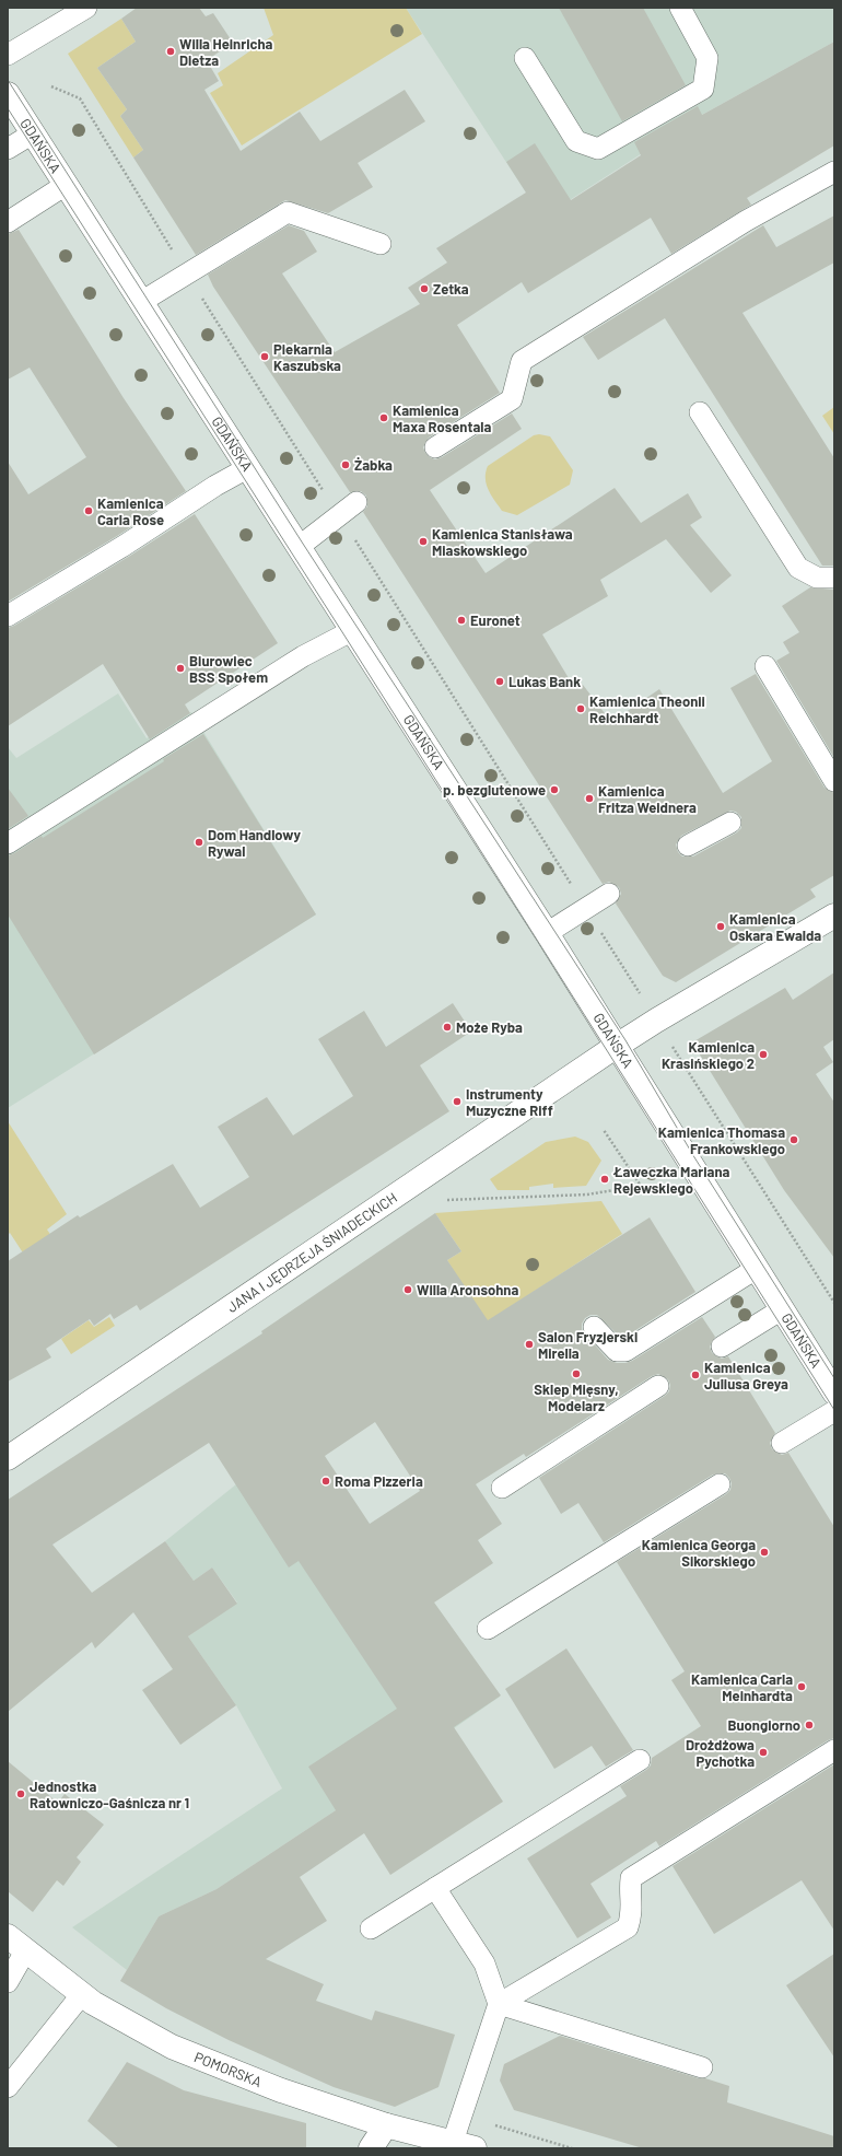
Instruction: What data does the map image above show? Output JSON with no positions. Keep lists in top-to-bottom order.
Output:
{
  "streets": {
    "street": ["GDAŃSKA", "JANA I JĘDRZEJA ŚNIADECKICH", "POMORSKA"]
  },
  "crossings": [
    ["GDAŃSKA", "JANA I JĘDRZEJA ŚNIADECKICH"]
  ],
  "places": [
    "Willa Heinricha Dietza",
    "Zetka",
    "Piekarnia Kaszubska",
    "Kamienica Maxa Rosentala",
    "Żabka",
    "Kamienica Carla Rose",
    "Kamienica Stanisława Miaskowskiego",
    "Euronet",
    "Biurowiec BSS Społem",
    "Lukas Bank",
    "Kamienica Theonii Reichhardt",
    "p. bezglutenowe",
    "Kamienica Fritza Weidnera",
    "Dom Handlowy Rywal",
    "Kamienica Oskara Ewalda",
    "Może Ryba",
    "Kamienica Krasińskiego 2",
    "Instrumenty Muzyczne Riff",
    "Kamienica Thomasa Frankowskiego",
    "Ławeczka Mariana Rejewskiego",
    "Willa Aronsohna",
    "Salon Fryzjerski Mirella",
    "Sklep Mięsny, Modelarz",
    "Kamienica Juliusa Greya",
    "Roma Pizzeria",
    "Kamienica Georga Sikorskiego",
    "Kamienica Carla Meinhardta",
    "Buongiorno",
    "Drożdżowa Pychotka",
    "Jednostka Ratowniczo-Gaśnicza nr 1"
  ]
}
